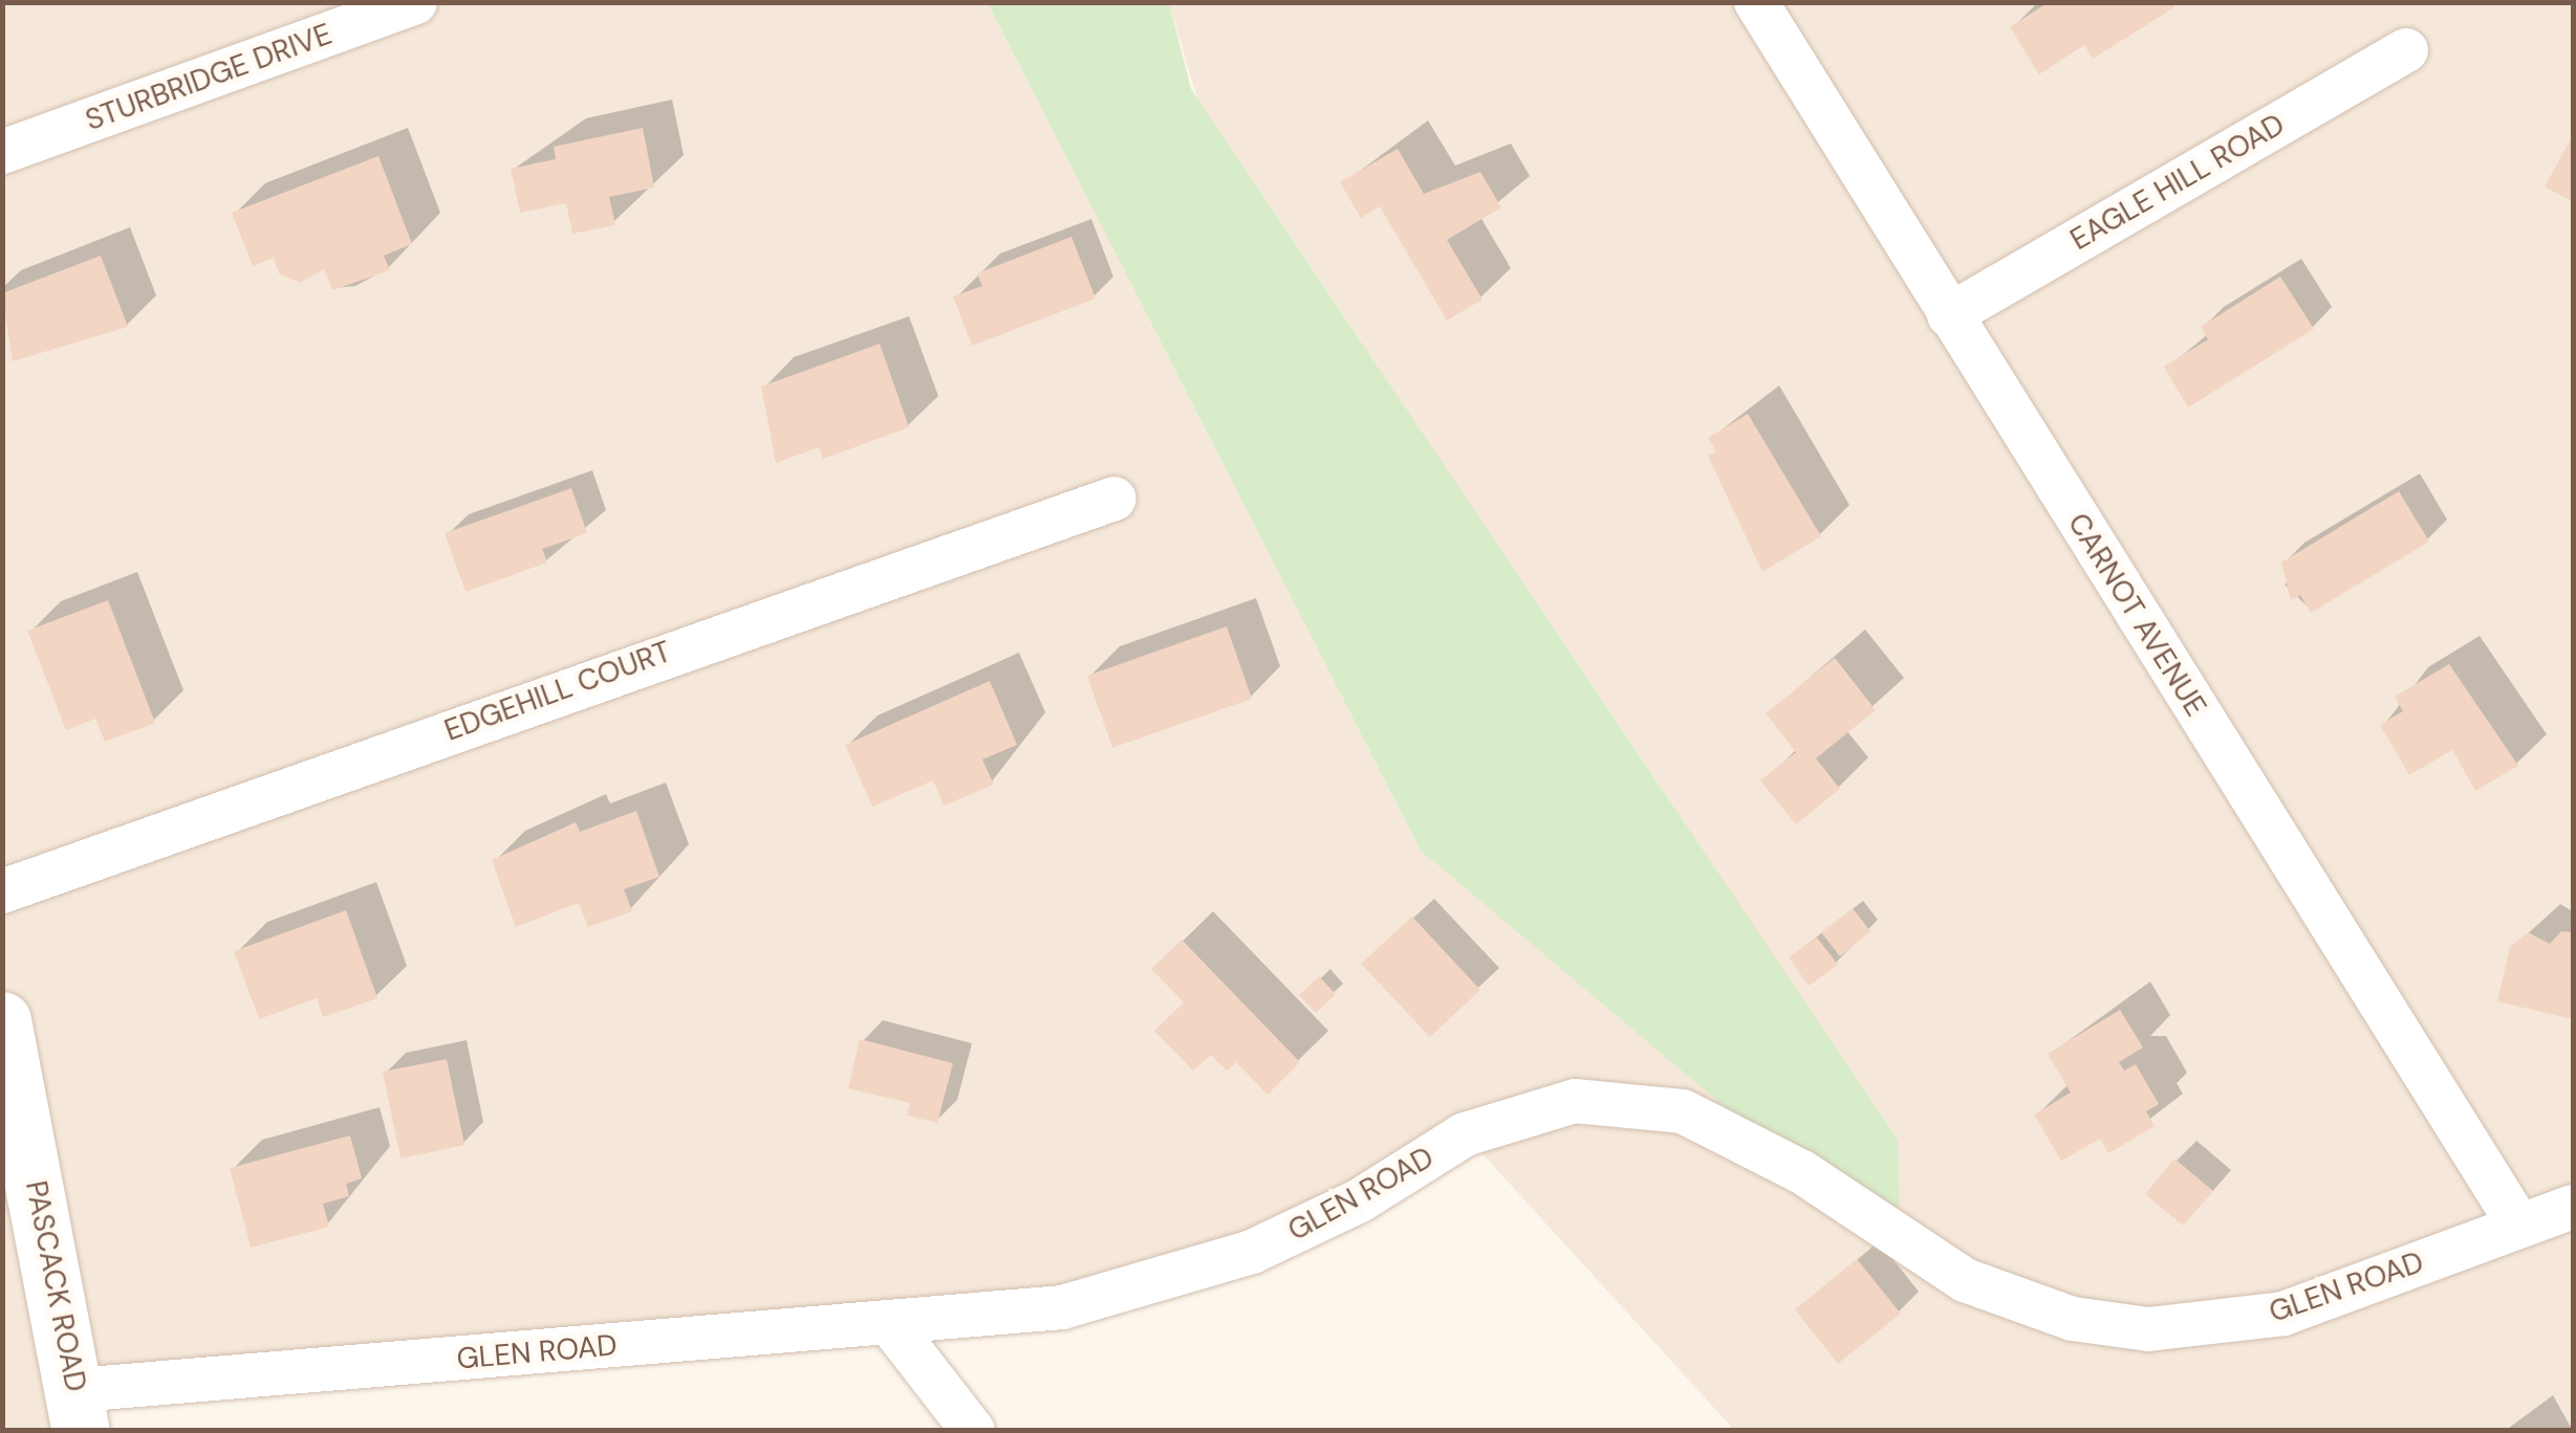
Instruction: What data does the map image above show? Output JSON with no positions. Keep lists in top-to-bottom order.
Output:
{
  "streets": {
    "street": [
      "STURBRIDGE DRIVE",
      "EAGLE HILL ROAD",
      "CARNOT AVENUE",
      "EDGEHILL COURT",
      "GLEN ROAD",
      "PASCACK ROAD"
    ]
  },
  "crossings": [
    ["EAGLE HILL ROAD", "CARNOT AVENUE"],
    ["CARNOT AVENUE", "GLEN ROAD"],
    ["GLEN ROAD", "PASCACK ROAD"]
  ]
}
